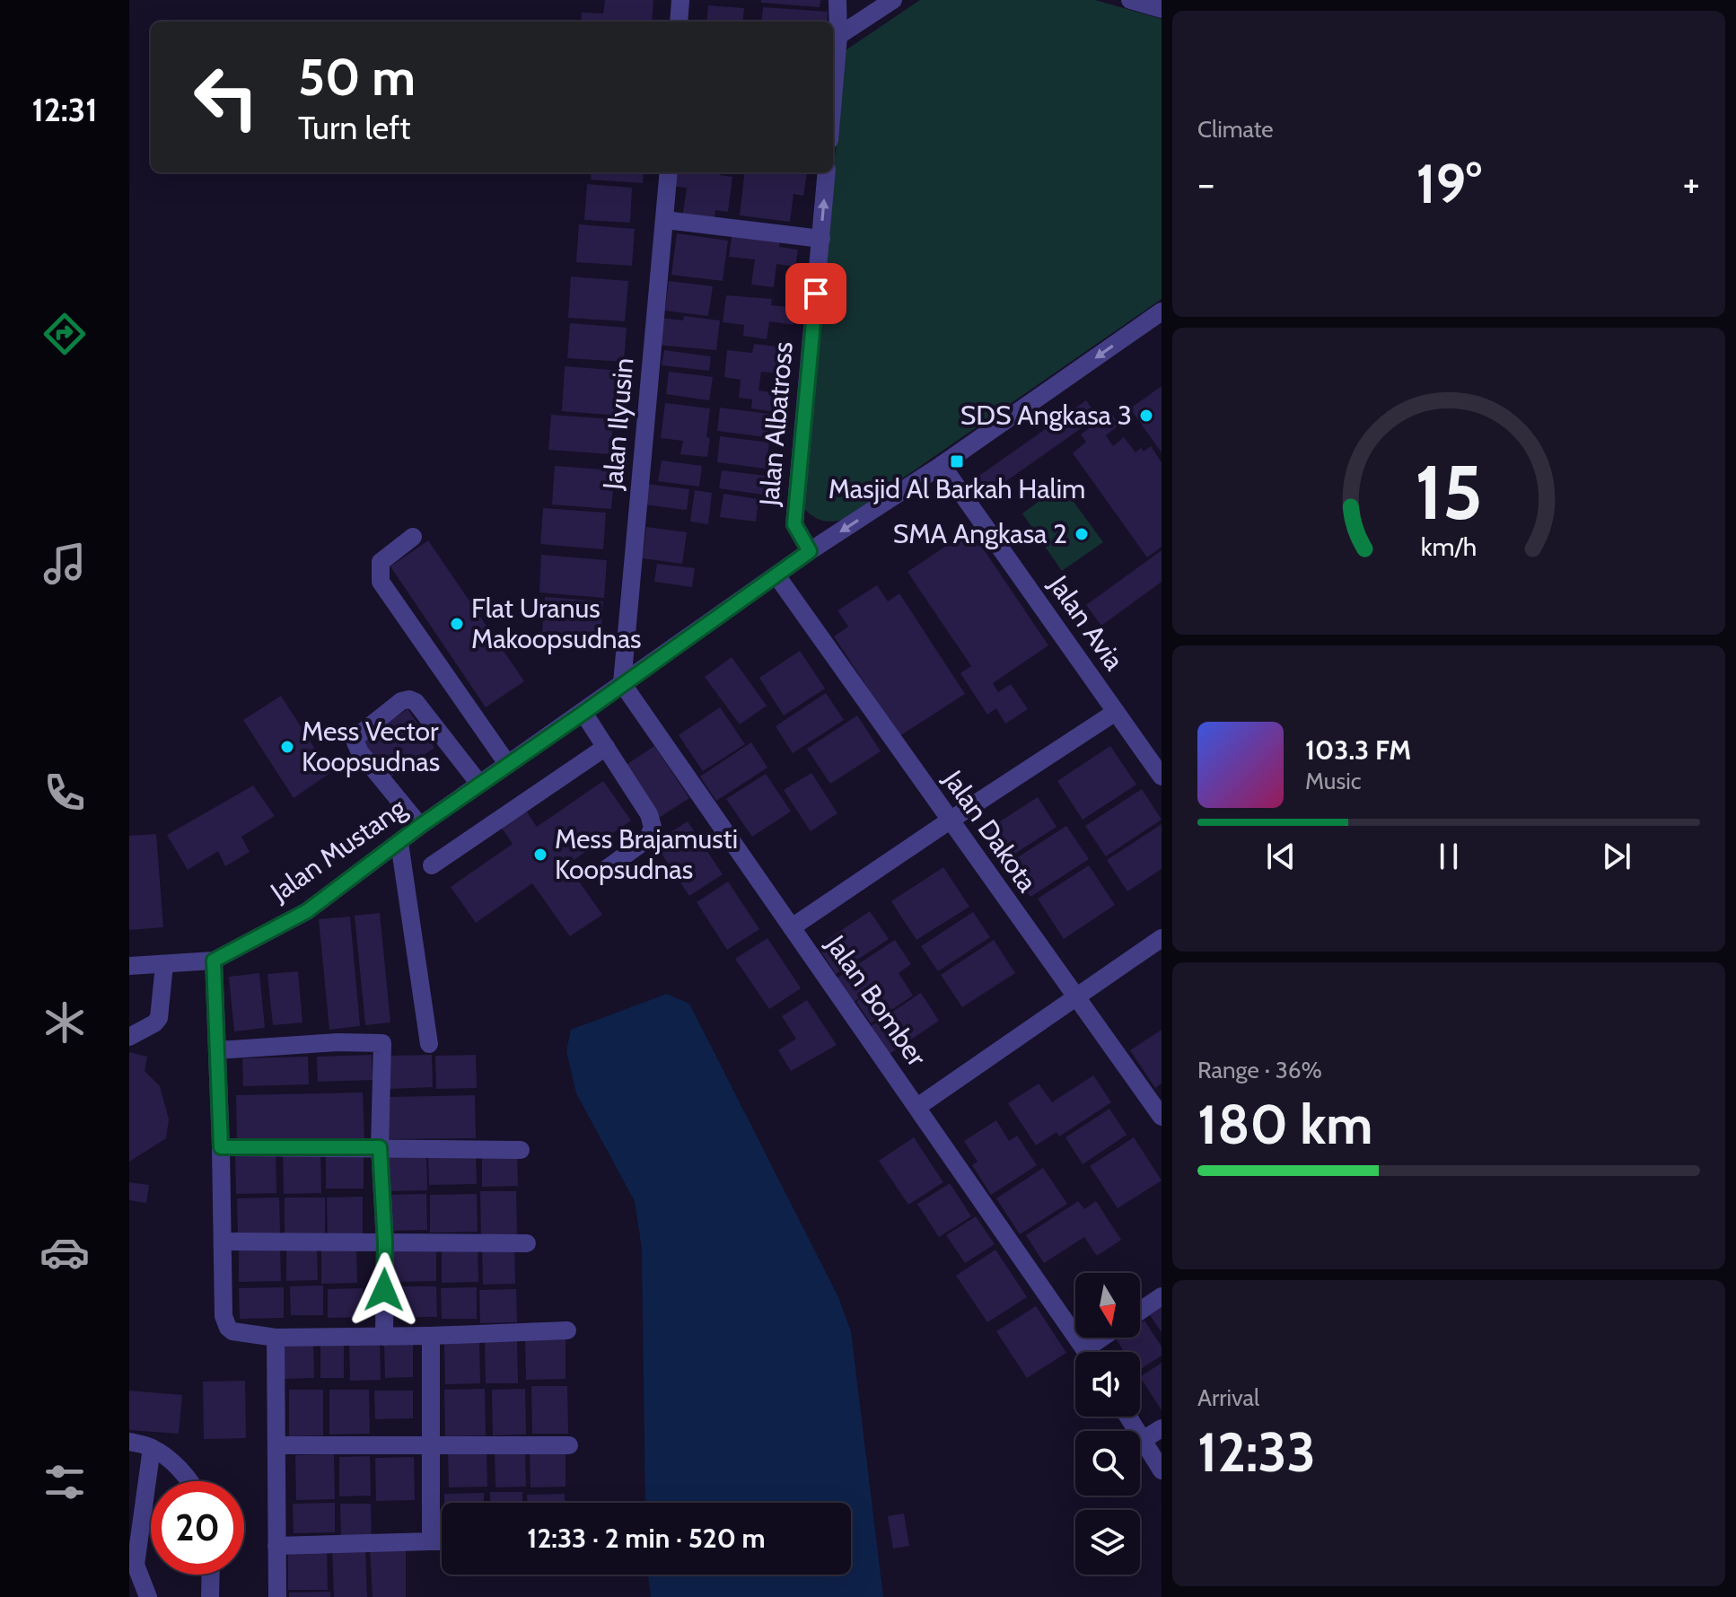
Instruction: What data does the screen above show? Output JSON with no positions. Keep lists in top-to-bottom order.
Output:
{
  "streets": {
    "lane": [
      "Jalan Ilyusin",
      "Jalan Albatross",
      "Jalan Avia",
      "Jalan Dakota",
      "Jalan Mustang",
      "Jalan Bomber"
    ]
  },
  "crossings": [
    ["Jalan Ilyusin", "Jalan Mustang"],
    ["Jalan Ilyusin", "Jalan Bomber"],
    ["Jalan Albatross", "Jalan Mustang"],
    ["Jalan Avia", "Jalan Mustang"],
    ["Jalan Dakota", "Jalan Mustang"],
    ["Jalan Mustang", "Jalan Bomber"]
  ],
  "places": {
    "other": [
      "SDS Angkasa 3",
      "SMA Angkasa 2",
      "Flat Uranus Makoopsudnas",
      "Mess Vector Koopsudnas",
      "Mess Brajamusti Koopsudnas"
    ],
    "transit": ["Masjid Al Barkah Halim"]
  },
  "north": "bottom",
  "page": {
    "tabs": "12:31",
    "tile": [
      "Climate",
      ["Range · 36%", "180 km"],
      ["Arrival", "12:33"]
    ],
    "turn": ["50 m", "Turn left"],
    "heat": ["−", "19°", "+"],
    "song": ["103.3 FM", "Music"],
    "limit": "20",
    "trip": "12:33 · 2 min · 520 m",
    "gauge": ["15", "km/h"]
  }
}
